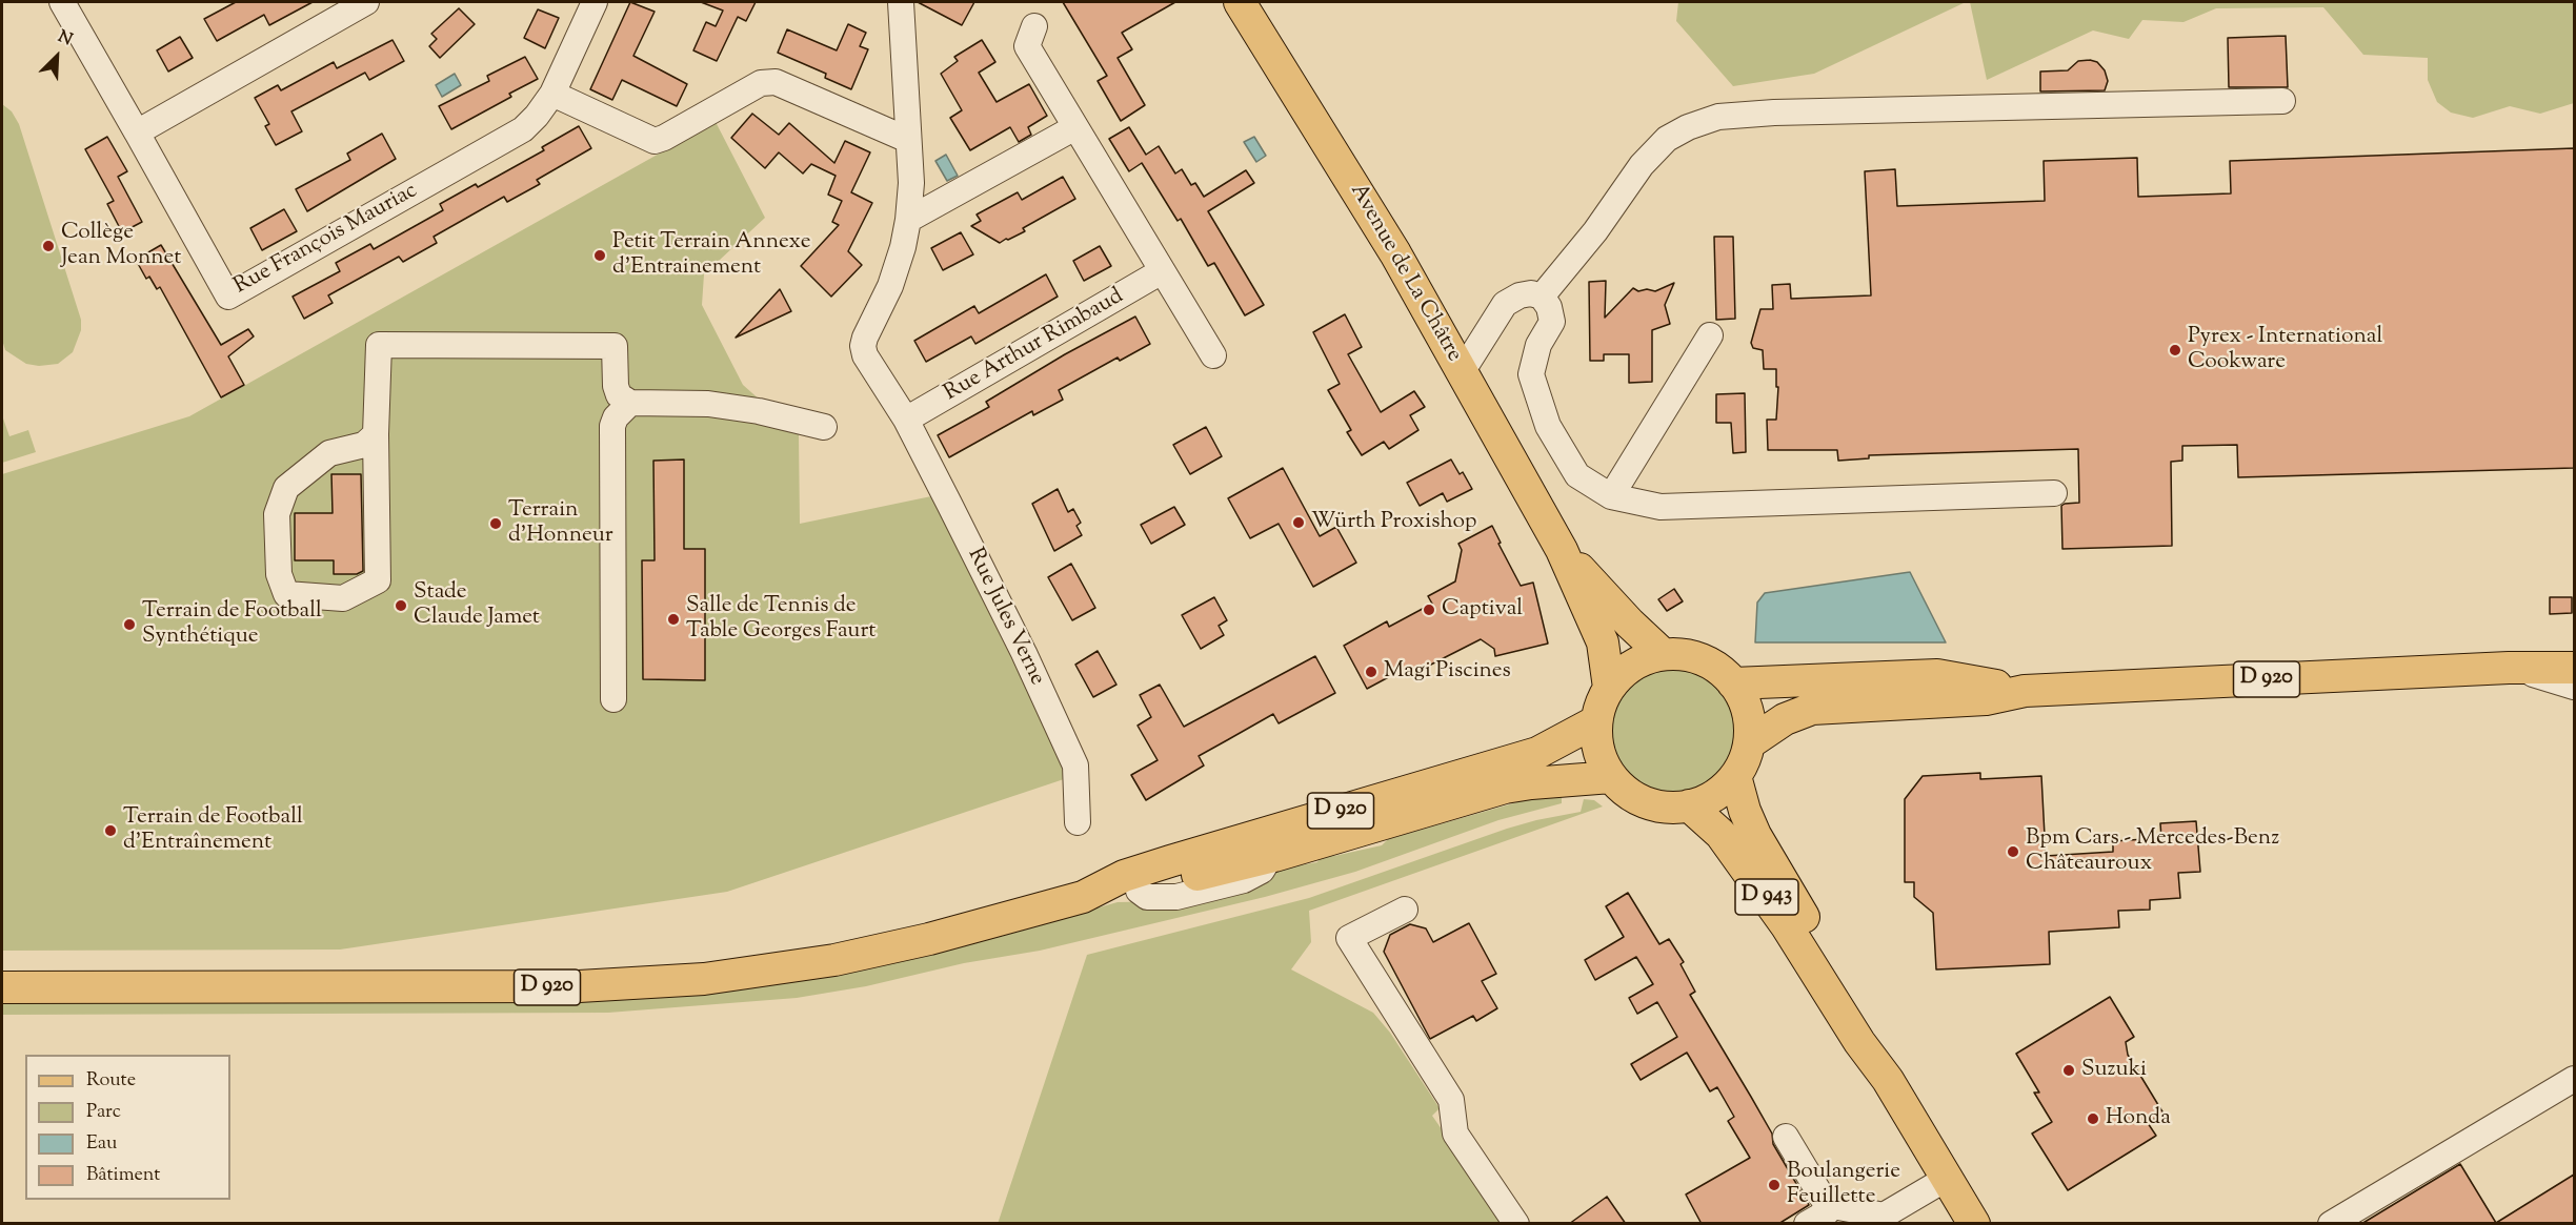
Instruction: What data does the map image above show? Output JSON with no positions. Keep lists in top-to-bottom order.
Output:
{
  "streets": {
    "main road": ["Avenue de La Châtre", "D 920", "D 943"],
    "street": ["Rue François Mauriac", "Rue Arthur Rimbaud", "Rue Jules Verne"]
  },
  "crossings": [
    ["Avenue de La Châtre", "D 920"],
    ["Avenue de La Châtre", "D 943"],
    ["Rue Arthur Rimbaud", "Rue Jules Verne"],
    ["D 920", "D 943"]
  ],
  "places": [
    "Collège Jean Monnet",
    "Petit Terrain Annexe d'Entrainement",
    "Pyrex - International Cookware",
    "Würth Proxishop",
    "Terrain d'Honneur",
    "Stade Claude Jamet",
    "Captival",
    "Salle de Tennis de Table Georges Faurt",
    "Terrain de Football Synthétique",
    "Magi Piscines",
    "Terrain de Football d'Entraînement",
    "Bpm Cars - Mercedes-Benz Châteauroux",
    "Suzuki",
    "Honda",
    "Boulangerie Feuillette"
  ],
  "legend": [
    "Route",
    "Parc",
    "Eau",
    "Bâtiment"
  ],
  "north": "top right"
}
